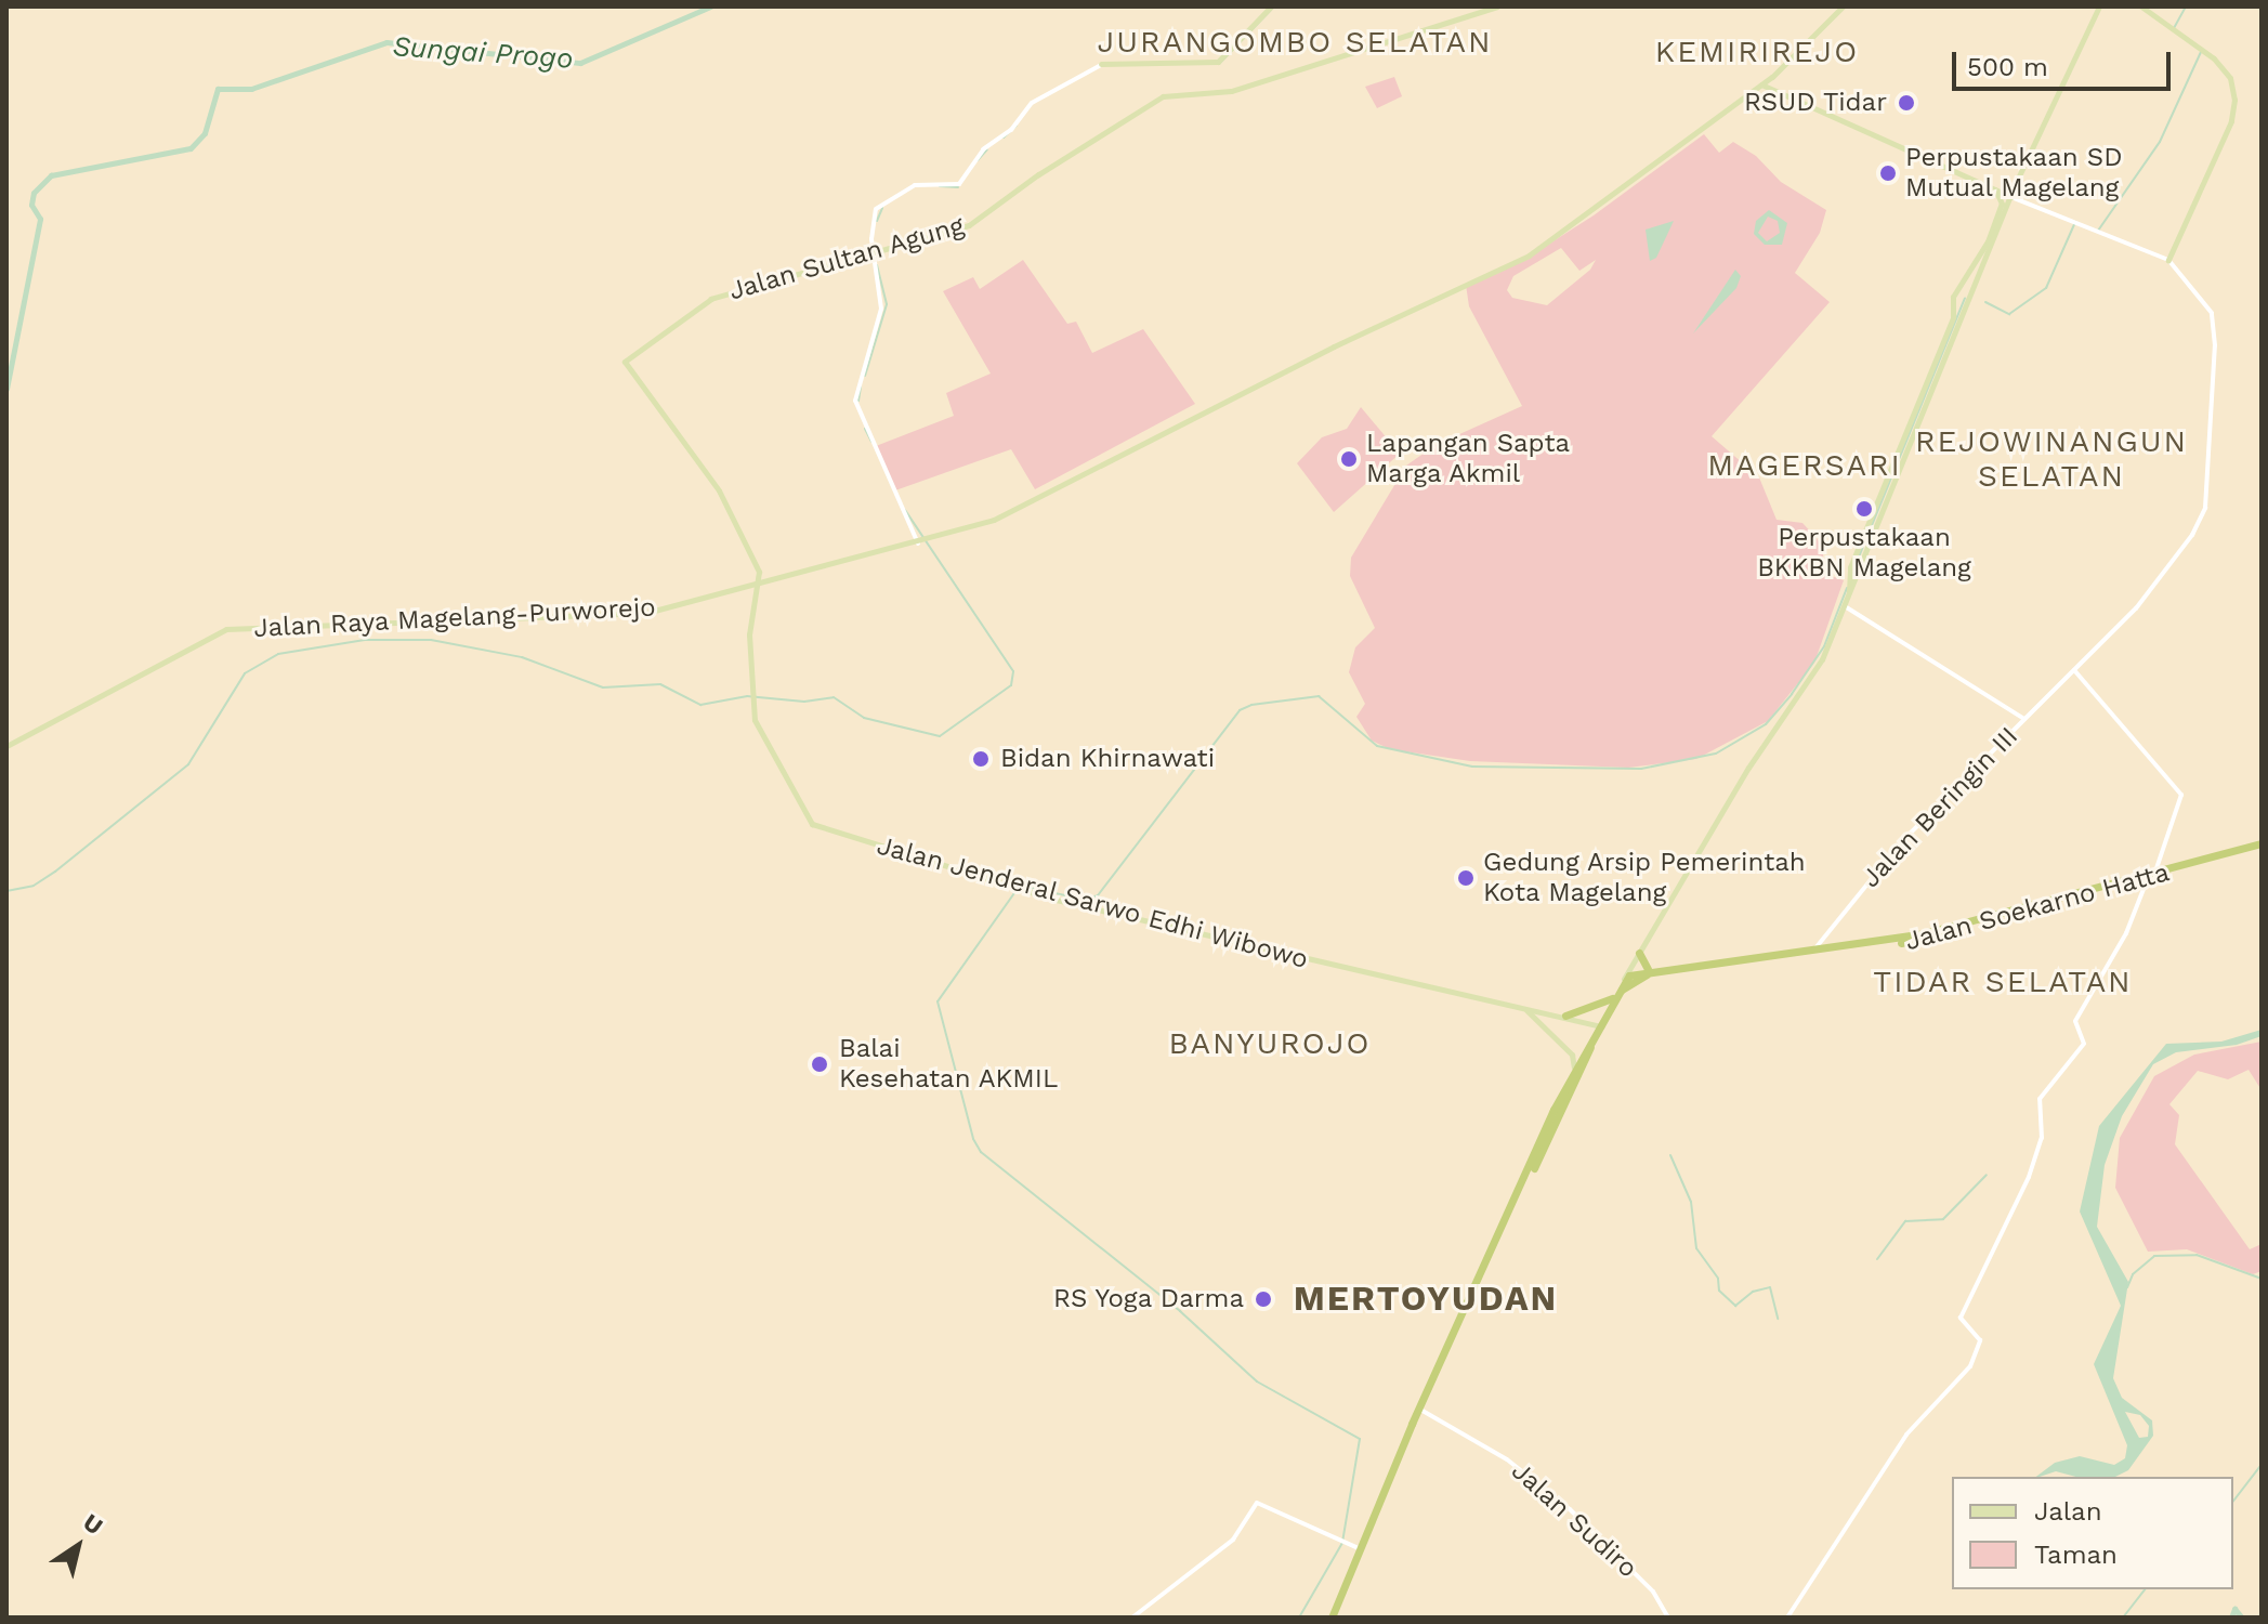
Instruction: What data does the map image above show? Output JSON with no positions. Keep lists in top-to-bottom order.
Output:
{
  "streets": {
    "highway": ["Jalan Soekarno Hatta"],
    "main road": ["Jalan Sultan Agung", "Jalan Raya Magelang-Purworejo", "Jalan Jenderal Sarwo Edhi Wibowo"],
    "street": ["Jalan Beringin III", "Jalan Sudiro"]
  },
  "crossings": [
    ["Jalan Sultan Agung", "Jalan Raya Magelang-Purworejo"],
    ["Jalan Sultan Agung", "Jalan Jenderal Sarwo Edhi Wibowo"],
    ["Jalan Raya Magelang-Purworejo", "Jalan Jenderal Sarwo Edhi Wibowo"],
    ["Jalan Beringin III", "Jalan Soekarno Hatta"]
  ],
  "districts": [
    "JURANGOMBO SELATAN",
    "KEMIRIREJO",
    "REJOWINANGUN SELATAN",
    "MAGERSARI",
    "TIDAR SELATAN",
    "BANYUROJO",
    "MERTOYUDAN"
  ],
  "water": ["Sungai Progo"],
  "places": [
    "RSUD Tidar",
    "Perpustakaan SD Mutual Magelang",
    "Lapangan Sapta Marga Akmil",
    "Perpustakaan BKKBN Magelang",
    "Bidan Khirnawati",
    "Gedung Arsip Pemerintah Kota Magelang",
    "Balai Kesehatan AKMIL",
    "RS Yoga Darma"
  ],
  "legend": ["Jalan", "Taman"],
  "scale_bar": "500 m",
  "north": "top right"
}
